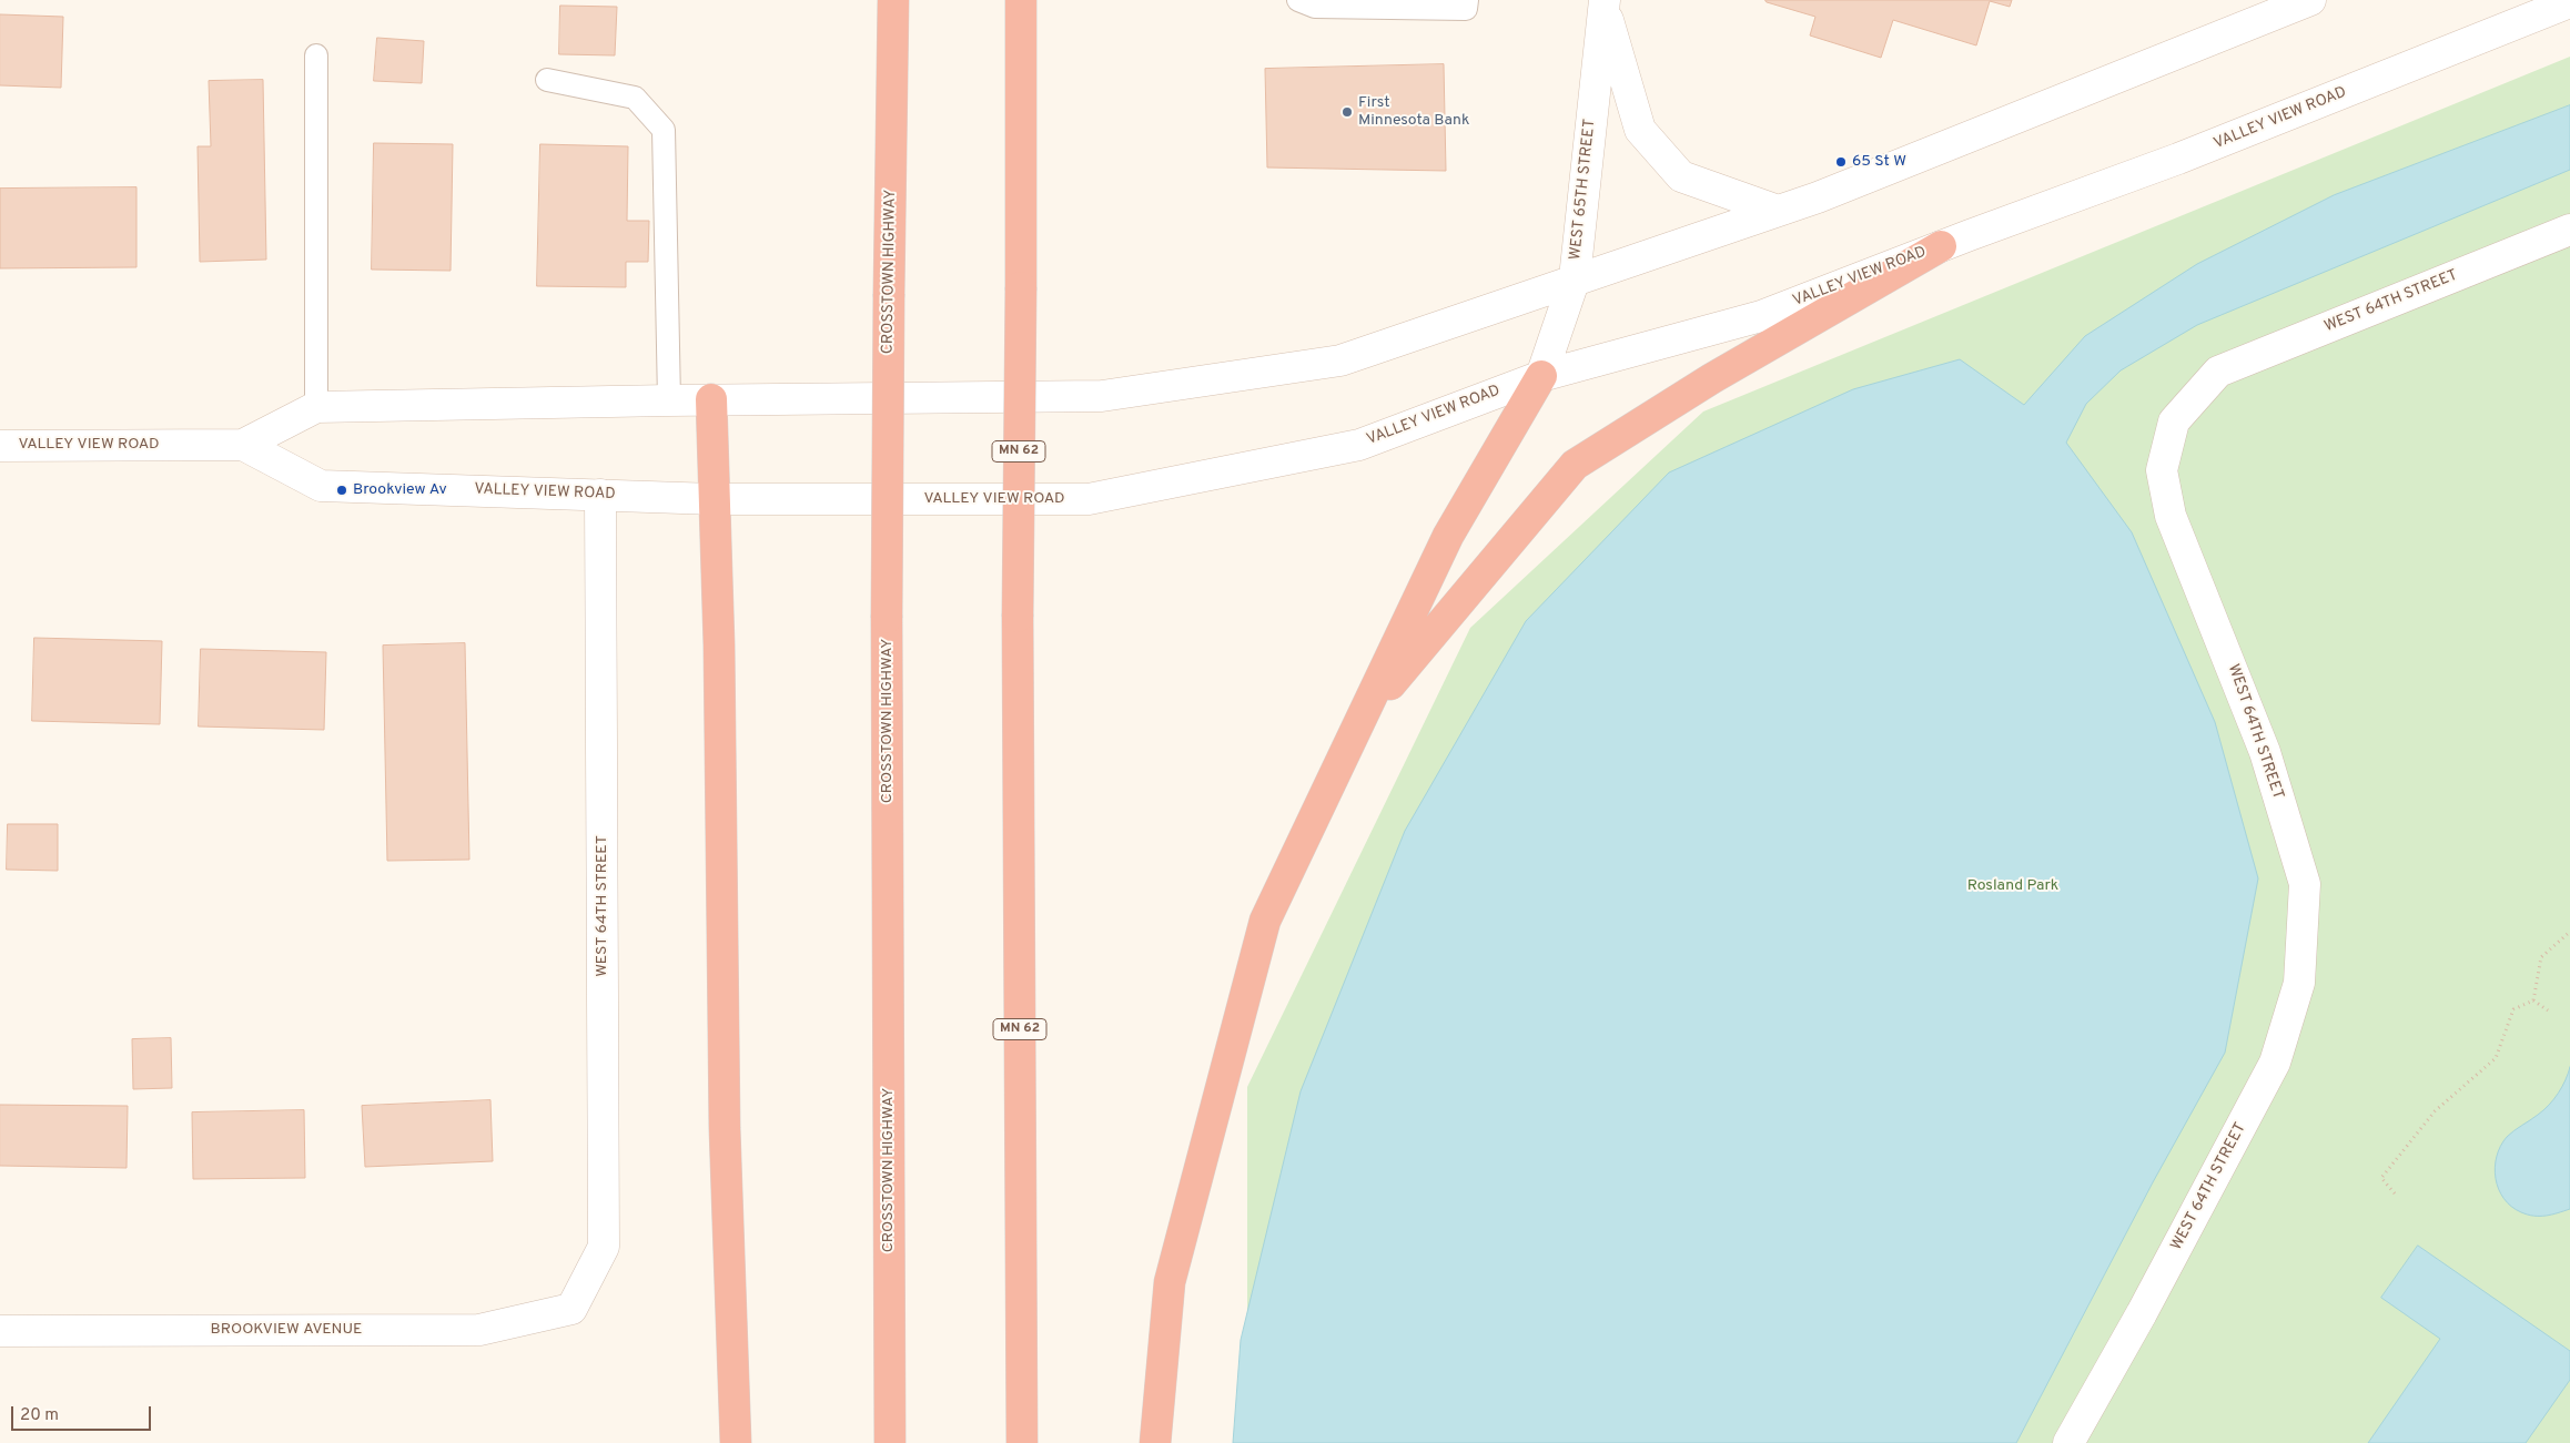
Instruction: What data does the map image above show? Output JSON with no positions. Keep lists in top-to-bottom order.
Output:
{
  "streets": {
    "highway": ["CROSSTOWN HIGHWAY", "MN 62"],
    "street": [
      "VALLEY VIEW ROAD",
      "WEST 65TH STREET",
      "WEST 64TH STREET",
      "BROOKVIEW AVENUE"
    ]
  },
  "crossings": [
    ["VALLEY VIEW ROAD", "WEST 65TH STREET"],
    ["VALLEY VIEW ROAD", "WEST 64TH STREET"],
    ["WEST 64TH STREET", "BROOKVIEW AVENUE"]
  ],
  "parks": ["Rosland Park"],
  "places": ["First Minnesota Bank", "65 St W", "Brookview Av"],
  "scale_bar": "20 m"
}
